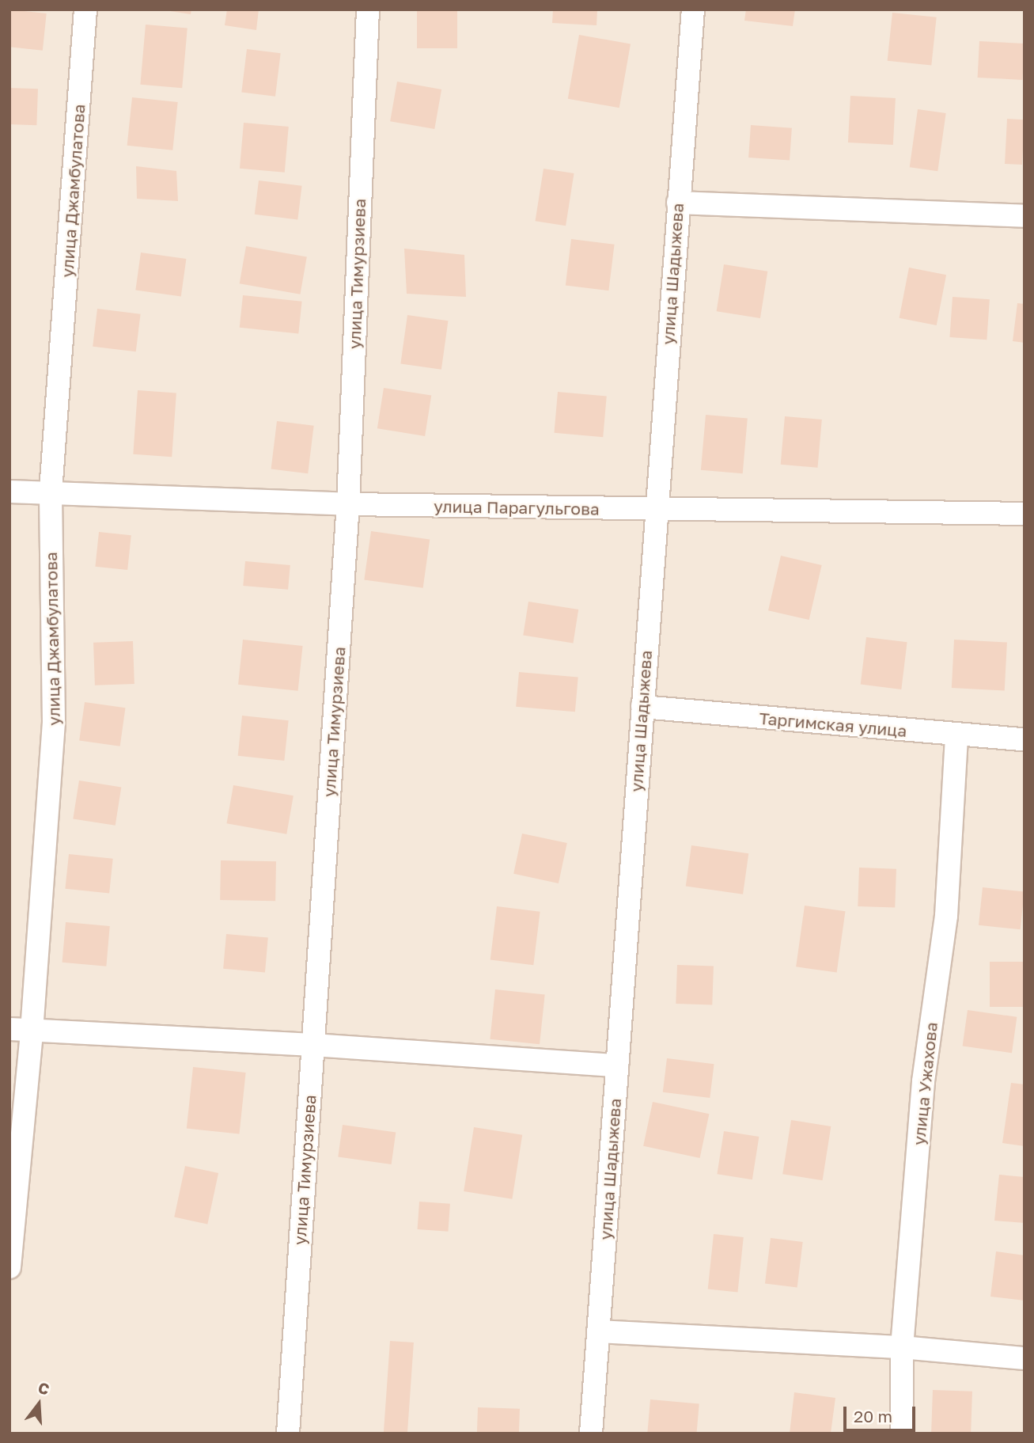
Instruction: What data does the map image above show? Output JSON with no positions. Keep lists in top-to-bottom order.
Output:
{
  "streets": {
    "street": [
      "улица Джамбулатова",
      "улица Тимурзиева",
      "улица Шадыжева",
      "улица Парагульгова",
      "Таргимская улица",
      "улица Ужахова"
    ]
  },
  "crossings": [
    ["улица Джамбулатова", "улица Парагульгова"],
    ["улица Тимурзиева", "улица Парагульгова"],
    ["улица Шадыжева", "улица Парагульгова"],
    ["улица Шадыжева", "Таргимская улица"],
    ["Таргимская улица", "улица Ужахова"]
  ],
  "scale_bar": "20 m",
  "north": "top"
}
